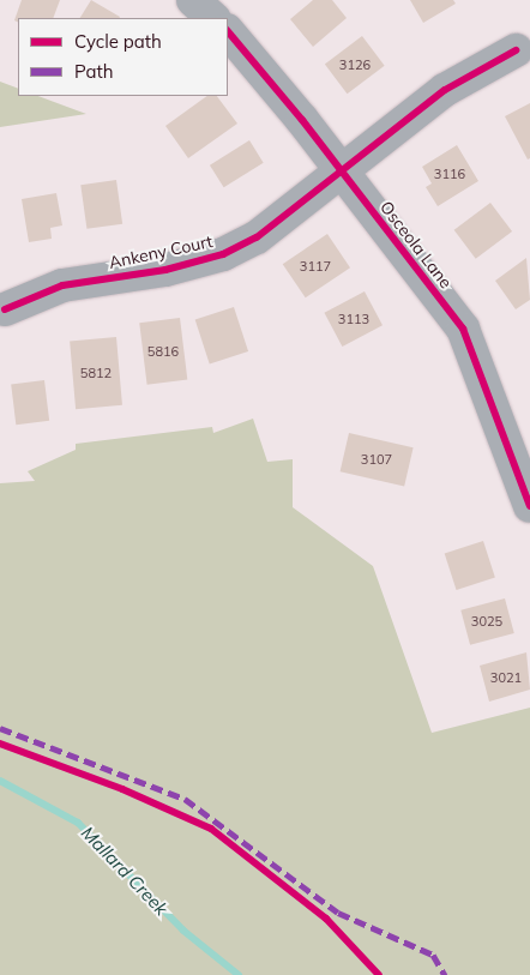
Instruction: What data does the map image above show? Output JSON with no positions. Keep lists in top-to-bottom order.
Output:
{
  "streets": {
    "street": ["Osceola Lane", "Ankeny Court"]
  },
  "crossings": [
    ["Osceola Lane", "Ankeny Court"]
  ],
  "water": ["Mallard Creek"],
  "house_numbers": [
    "3126",
    "3116",
    "3117",
    "3113",
    "5816",
    "5812",
    "3107",
    "3025",
    "3021"
  ],
  "legend": ["Cycle path", "Path"]
}
